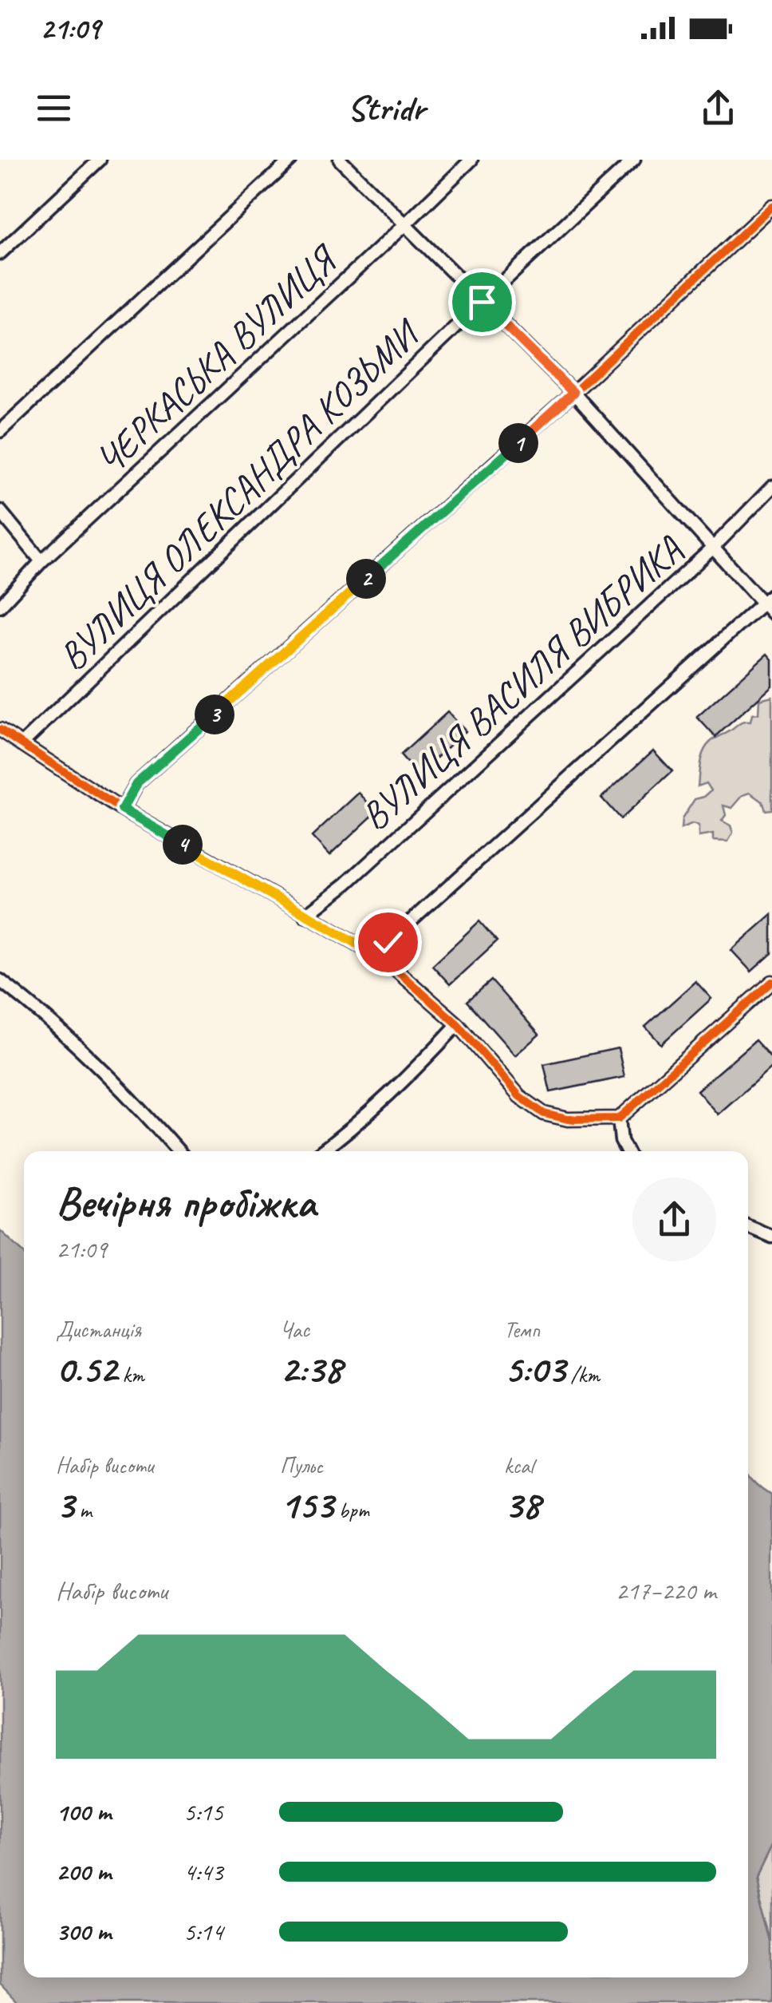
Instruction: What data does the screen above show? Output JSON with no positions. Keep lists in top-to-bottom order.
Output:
{
  "streets": {
    "street": ["ЧЕРКАСЬКА ВУЛИЦЯ", "ВУЛИЦЯ ОЛЕКСАНДРА КОЗЬМИ", "ВУЛИЦЯ ВАСИЛЯ ВИБРИКА"]
  },
  "page": {
    "status": "21:09",
    "header": "Stridr",
    "pins": [
      "1",
      "2",
      "3",
      "4"
    ],
    "heading": ["Вечірня пробіжка", "21:09"],
    "stats": [
      ["Дистанція", "0.52 km"],
      ["Час", "2:38"],
      ["Темп", "5:03 /km"],
      ["Набір висоти", "3 m"],
      ["Пульс", "153 bpm"],
      ["kcal", "38"]
    ],
    "chart": ["Набір висоти", "217–220 m"],
    "list": [
      {
        "name": "100 m",
        "note": "5:15"
      },
      {
        "name": "200 m",
        "note": "4:43"
      },
      {
        "name": "300 m",
        "note": "5:14"
      }
    ]
  }
}
